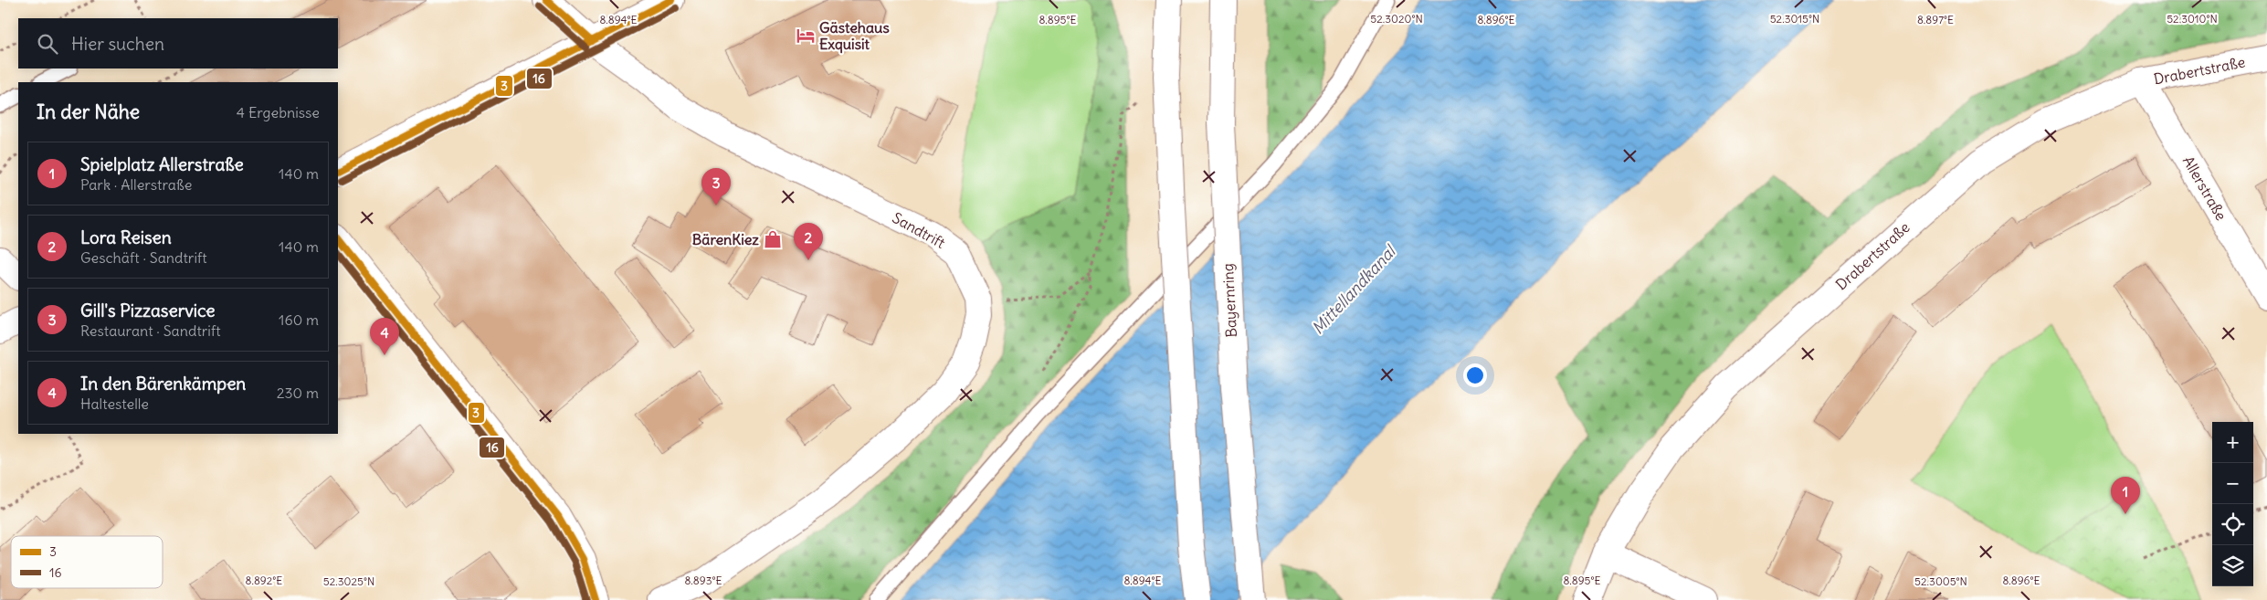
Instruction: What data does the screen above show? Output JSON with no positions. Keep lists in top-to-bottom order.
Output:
{
  "streets": {
    "street": [
      "Drabertstraße",
      "Allerstraße",
      "Sandtrift",
      "Bayernring"
    ]
  },
  "crossings": [
    ["Drabertstraße", "Allerstraße"]
  ],
  "water": ["Mittellandkanal"],
  "places": {
    "hotel": ["Gästehaus Exquisit"],
    "shop": ["BärenKiez"]
  },
  "lines": ["transit line 3", "transit line 16"],
  "legend": ["3", "16"],
  "page": {
    "search": "Hier suchen",
    "heading": ["In der Nähe", "4 Ergebnisse"],
    "list": [
      {
        "mark": "1",
        "name": "Spielplatz Allerstraße",
        "note": "Park · Allerstraße",
        "value": "140 m"
      },
      {
        "mark": "2",
        "name": "Lora Reisen",
        "note": "Geschäft · Sandtrift",
        "value": "140 m"
      },
      {
        "mark": "3",
        "name": "Gill's Pizzaservice",
        "note": "Restaurant · Sandtrift",
        "value": "160 m"
      },
      {
        "mark": "4",
        "name": "In den Bärenkämpen",
        "note": "Haltestelle",
        "value": "230 m"
      }
    ],
    "pins": [
      "3",
      "2",
      "4",
      "1"
    ],
    "map_buttons": ["+", "−"]
  },
  "coordinates": [
    "52.3020°N",
    "52.3010°N",
    "52.3015°N",
    "8.897°E",
    "8.894°E",
    "8.895°E",
    "8.896°E",
    "8.892°E",
    "8.893°E",
    "52.3025°N",
    "52.3005°N"
  ]
}
